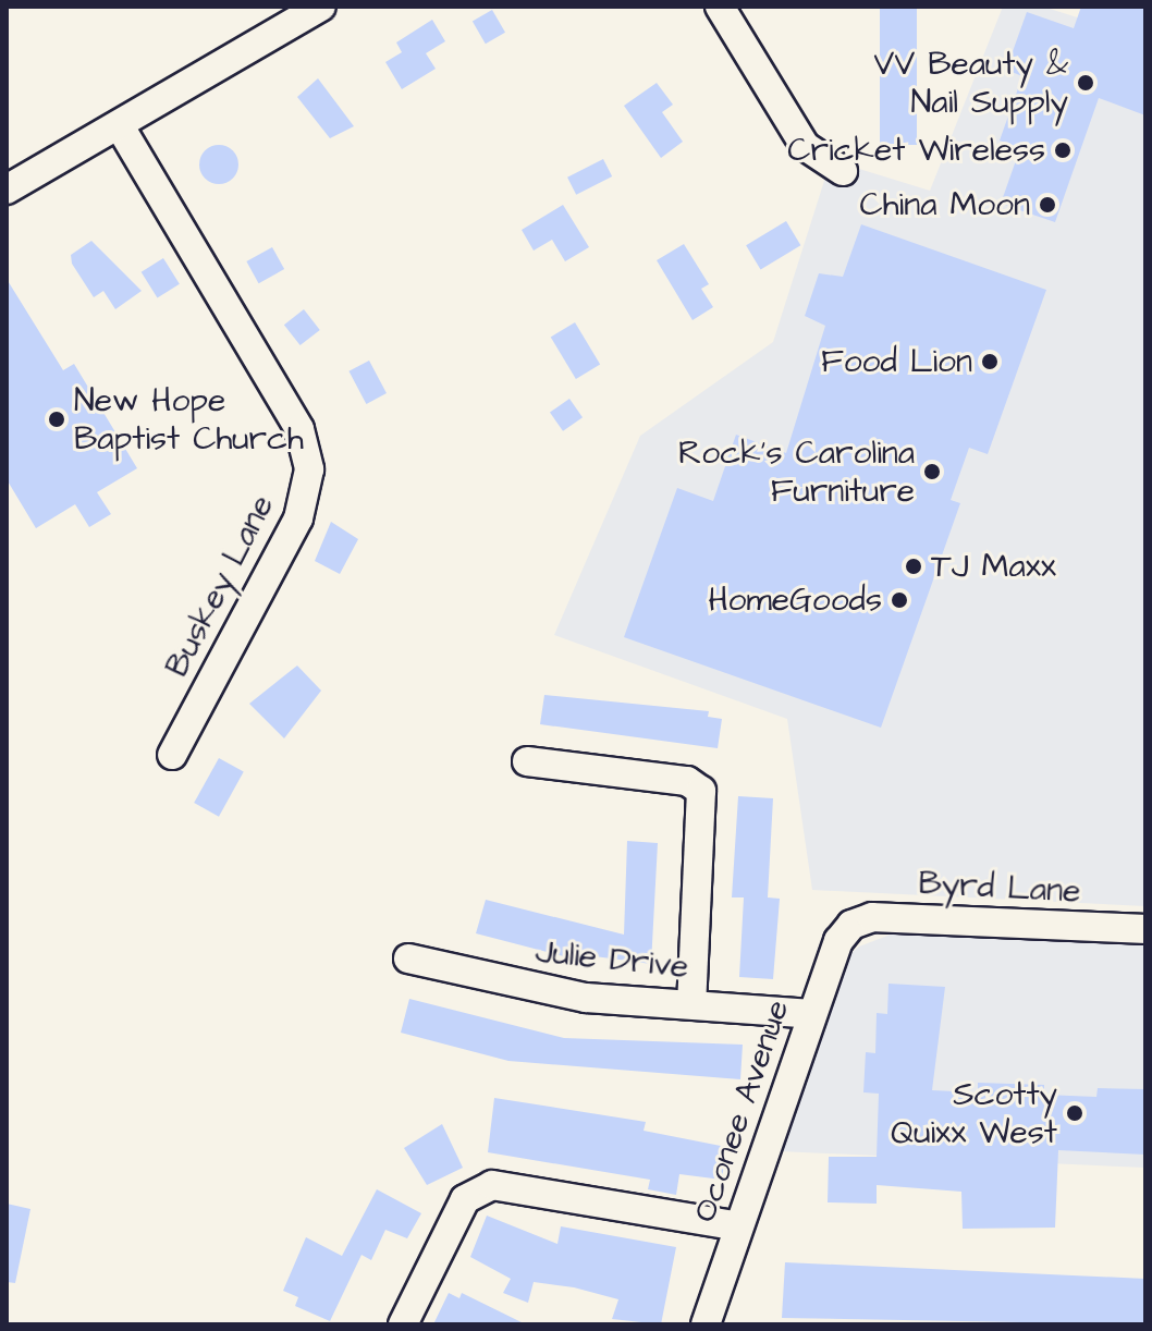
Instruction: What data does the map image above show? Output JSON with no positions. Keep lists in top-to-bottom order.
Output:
{
  "streets": {
    "street": [
      "Buskey Lane",
      "Byrd Lane",
      "Julie Drive",
      "Oconee Avenue"
    ]
  },
  "crossings": [
    ["Byrd Lane", "Oconee Avenue"],
    ["Julie Drive", "Oconee Avenue"]
  ],
  "places": [
    "VV Beauty & Nail Supply",
    "Cricket Wireless",
    "China Moon",
    "Food Lion",
    "New Hope Baptist Church",
    "Rock's Carolina Furniture",
    "TJ Maxx",
    "HomeGoods",
    "Scotty Quixx West"
  ]
}
